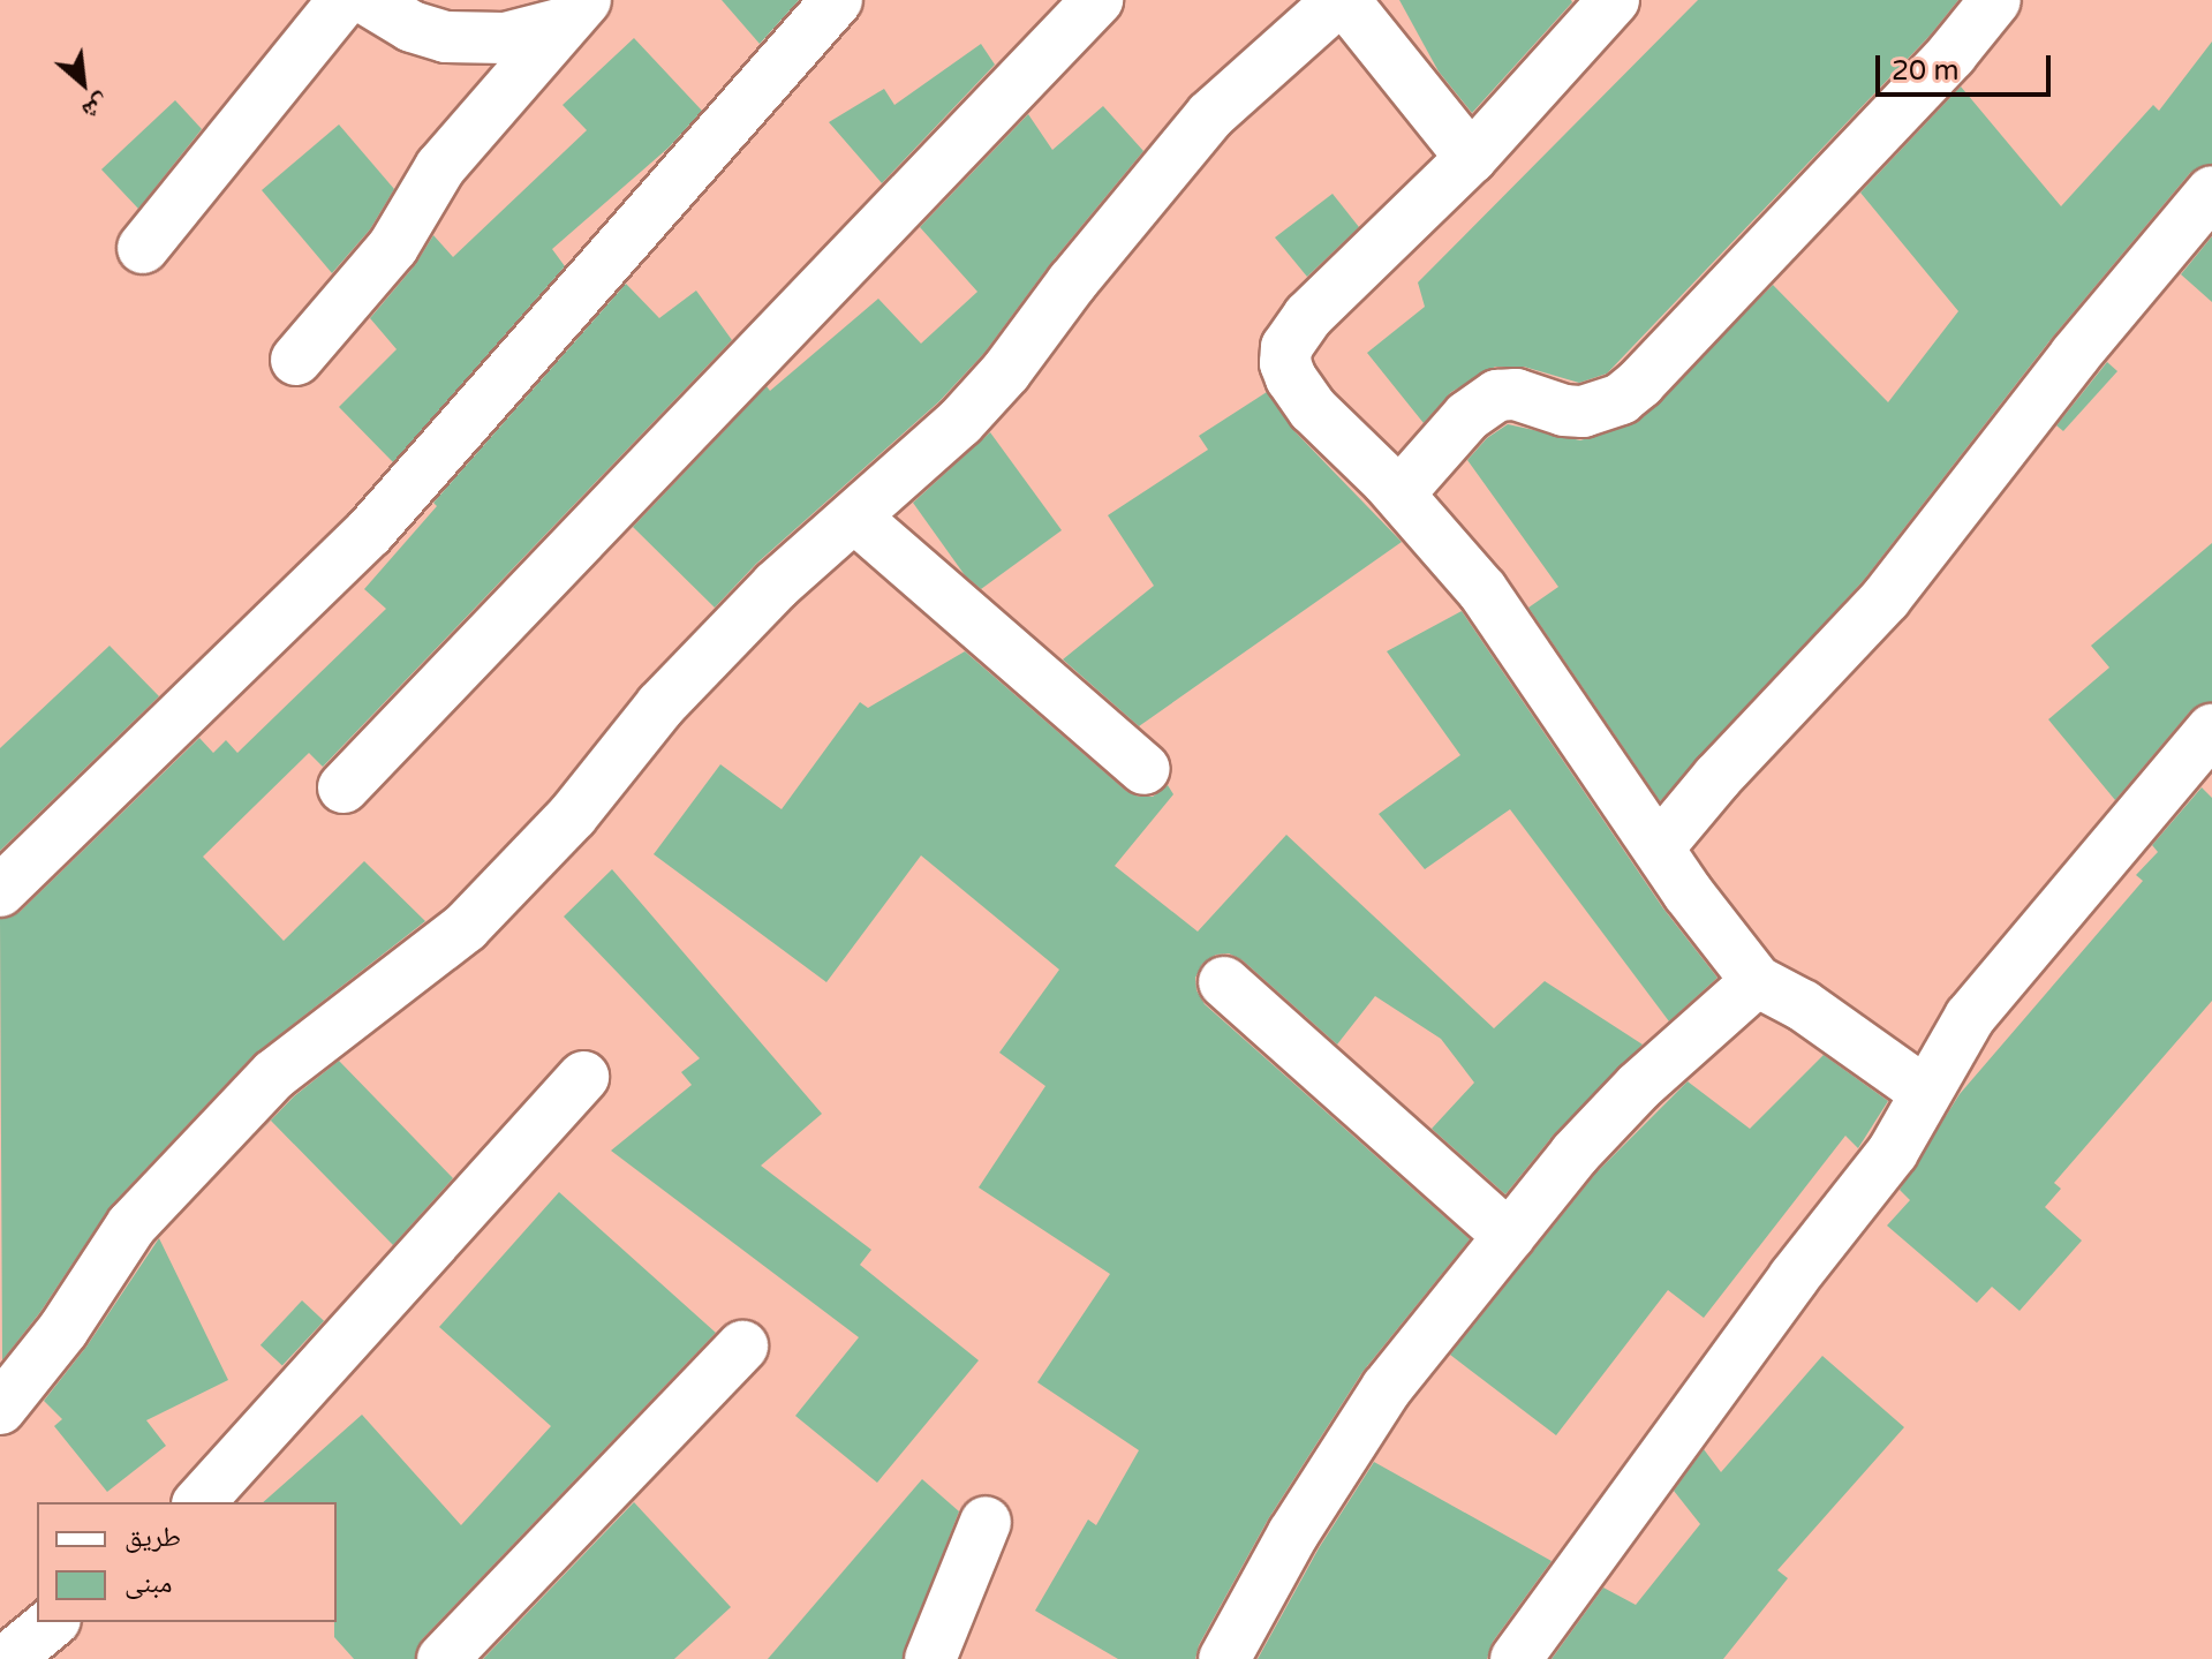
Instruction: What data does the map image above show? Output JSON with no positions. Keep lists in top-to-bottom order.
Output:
{
  "legend": ["طريق", "مبنى"],
  "scale_bar": "20 m",
  "north": "bottom right"
}
